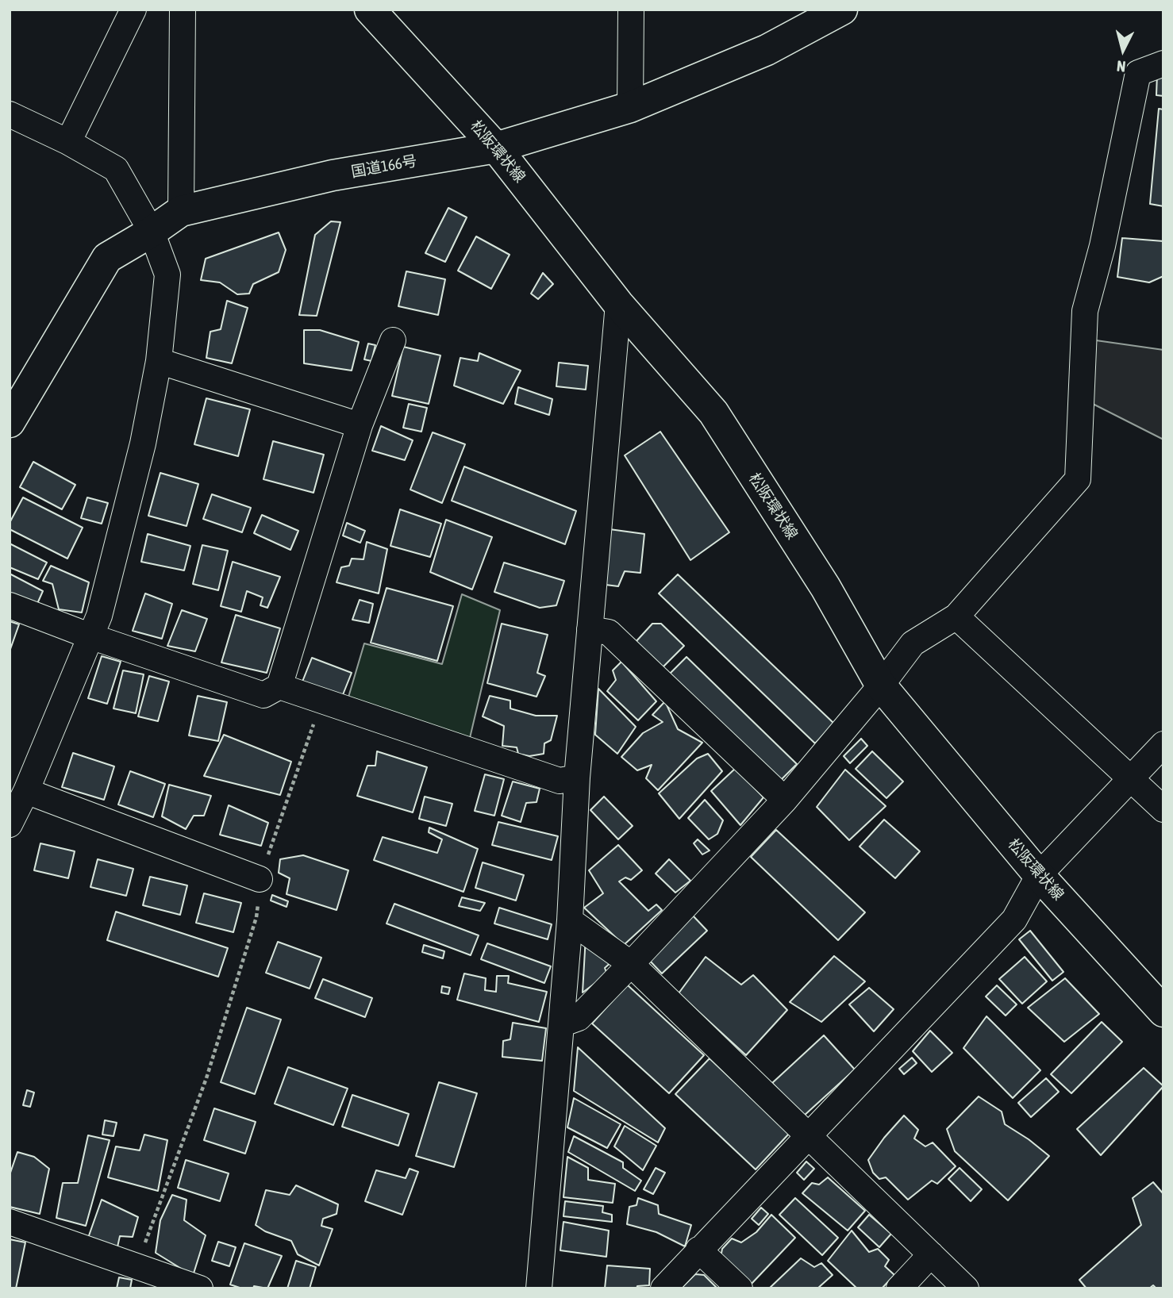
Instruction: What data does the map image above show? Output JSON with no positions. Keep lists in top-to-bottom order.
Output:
{
  "streets": {
    "main road": ["松阪環状線", "国道166号"]
  },
  "crossings": [
    ["松阪環状線", "国道166号"]
  ],
  "north": "bottom"
}
